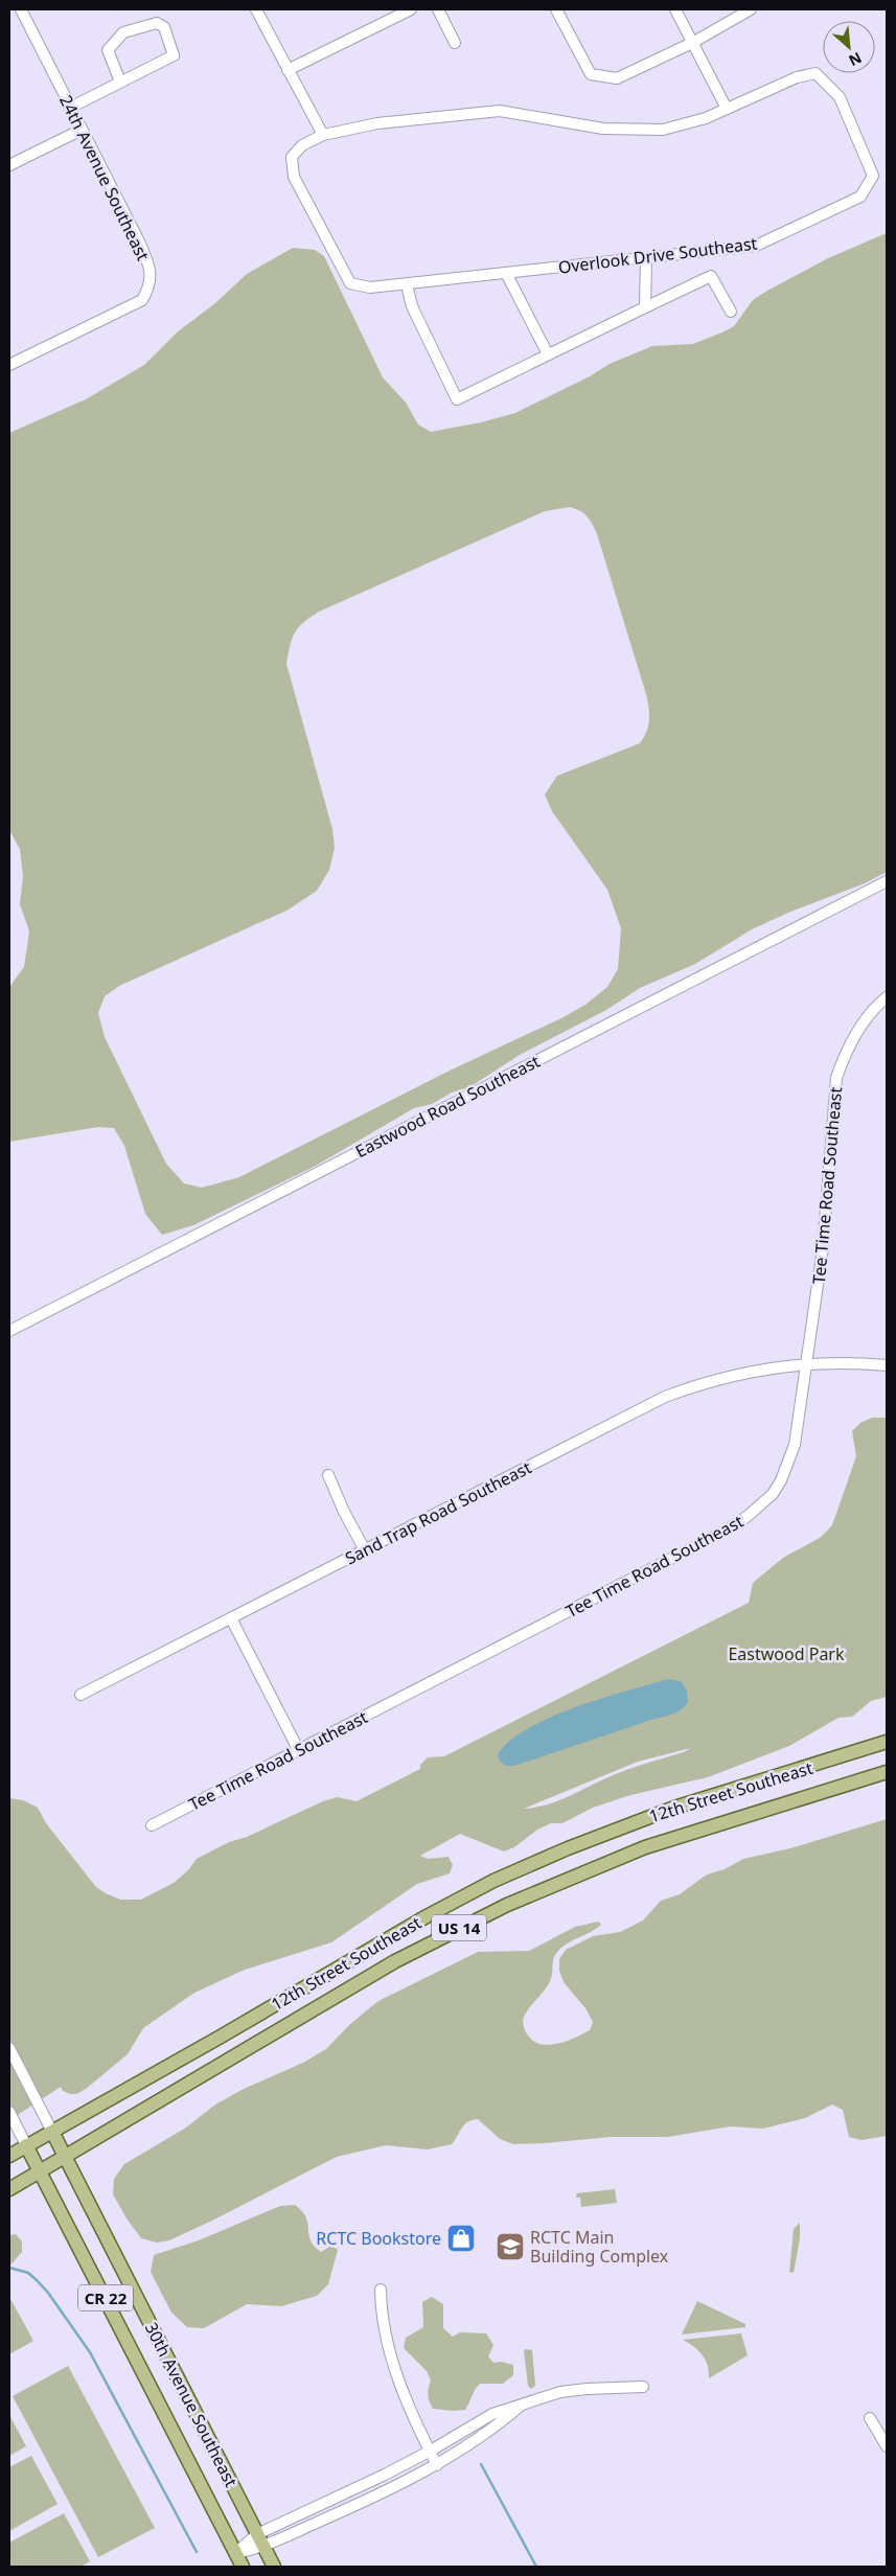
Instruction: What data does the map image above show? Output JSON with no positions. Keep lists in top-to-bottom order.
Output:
{
  "streets": {
    "main road": [
      "12th Street Southeast",
      "US 14",
      "CR 22",
      "30th Avenue Southeast"
    ],
    "street": [
      "24th Avenue Southeast",
      "Overlook Drive Southeast",
      "Eastwood Road Southeast",
      "Tee Time Road Southeast",
      "Sand Trap Road Southeast"
    ]
  },
  "crossings": [
    ["Tee Time Road Southeast", "Sand Trap Road Southeast"],
    ["12th Street Southeast", "US 14"],
    ["12th Street Southeast", "30th Avenue Southeast"],
    ["US 14", "30th Avenue Southeast"]
  ],
  "parks": ["Eastwood Park"],
  "places": {
    "shop": ["RCTC Bookstore"],
    "school or university": ["RCTC Main Building Complex"]
  },
  "north": "bottom right"
}
